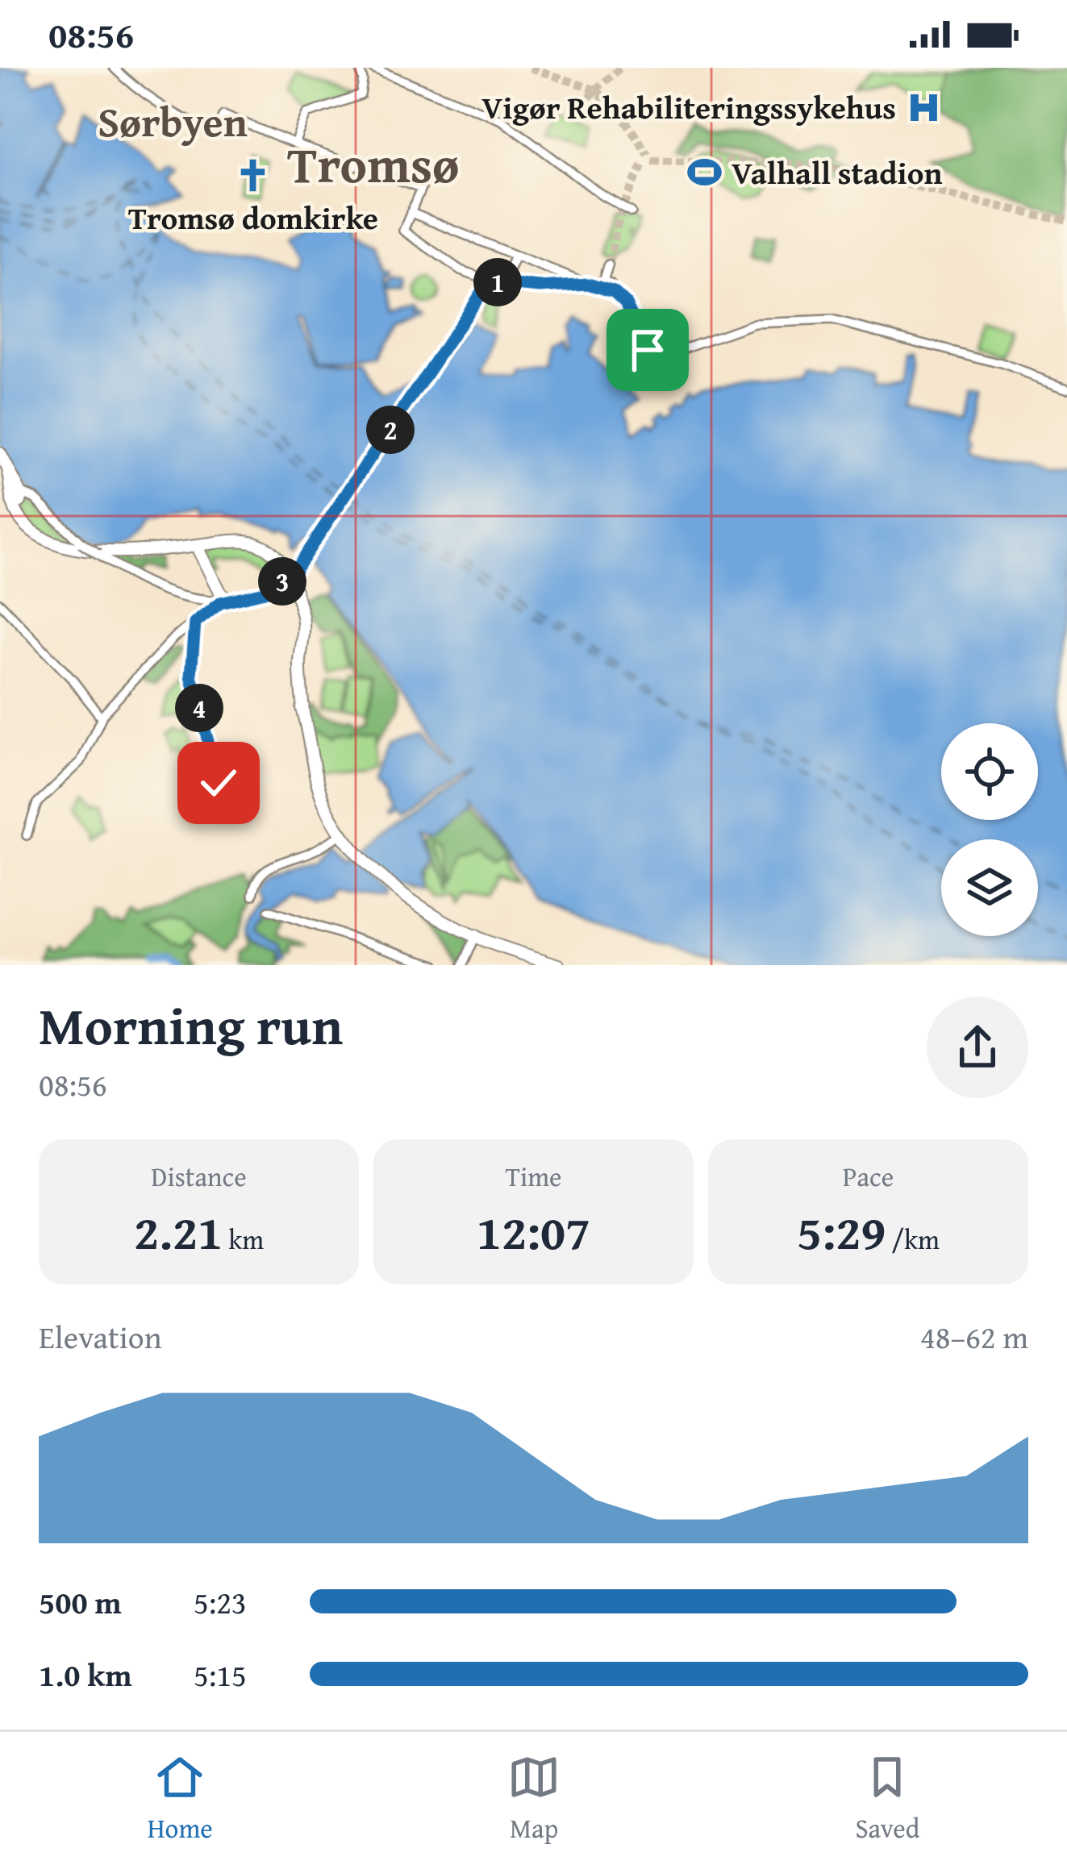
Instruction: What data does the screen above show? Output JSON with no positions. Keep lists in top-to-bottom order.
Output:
{
  "districts": ["Sørbyen", "Tromsø"],
  "places": {
    "hospital": ["Vigør Rehabiliteringssykehus"],
    "sports": ["Valhall stadion"],
    "church": ["Tromsø domkirke"]
  },
  "page": {
    "status": "08:56",
    "pins": [
      "1",
      "2",
      "3",
      "4"
    ],
    "heading": ["Morning run", "08:56"],
    "stats": [
      ["Distance", "2.21 km"],
      ["Time", "12:07"],
      ["Pace", "5:29 /km"]
    ],
    "chart": ["Elevation", "48–62 m"],
    "list": [
      {
        "name": "500 m",
        "note": "5:23"
      },
      {
        "name": "1.0 km",
        "note": "5:15"
      }
    ],
    "tabs": ["Home", "Map", "Saved"]
  }
}
